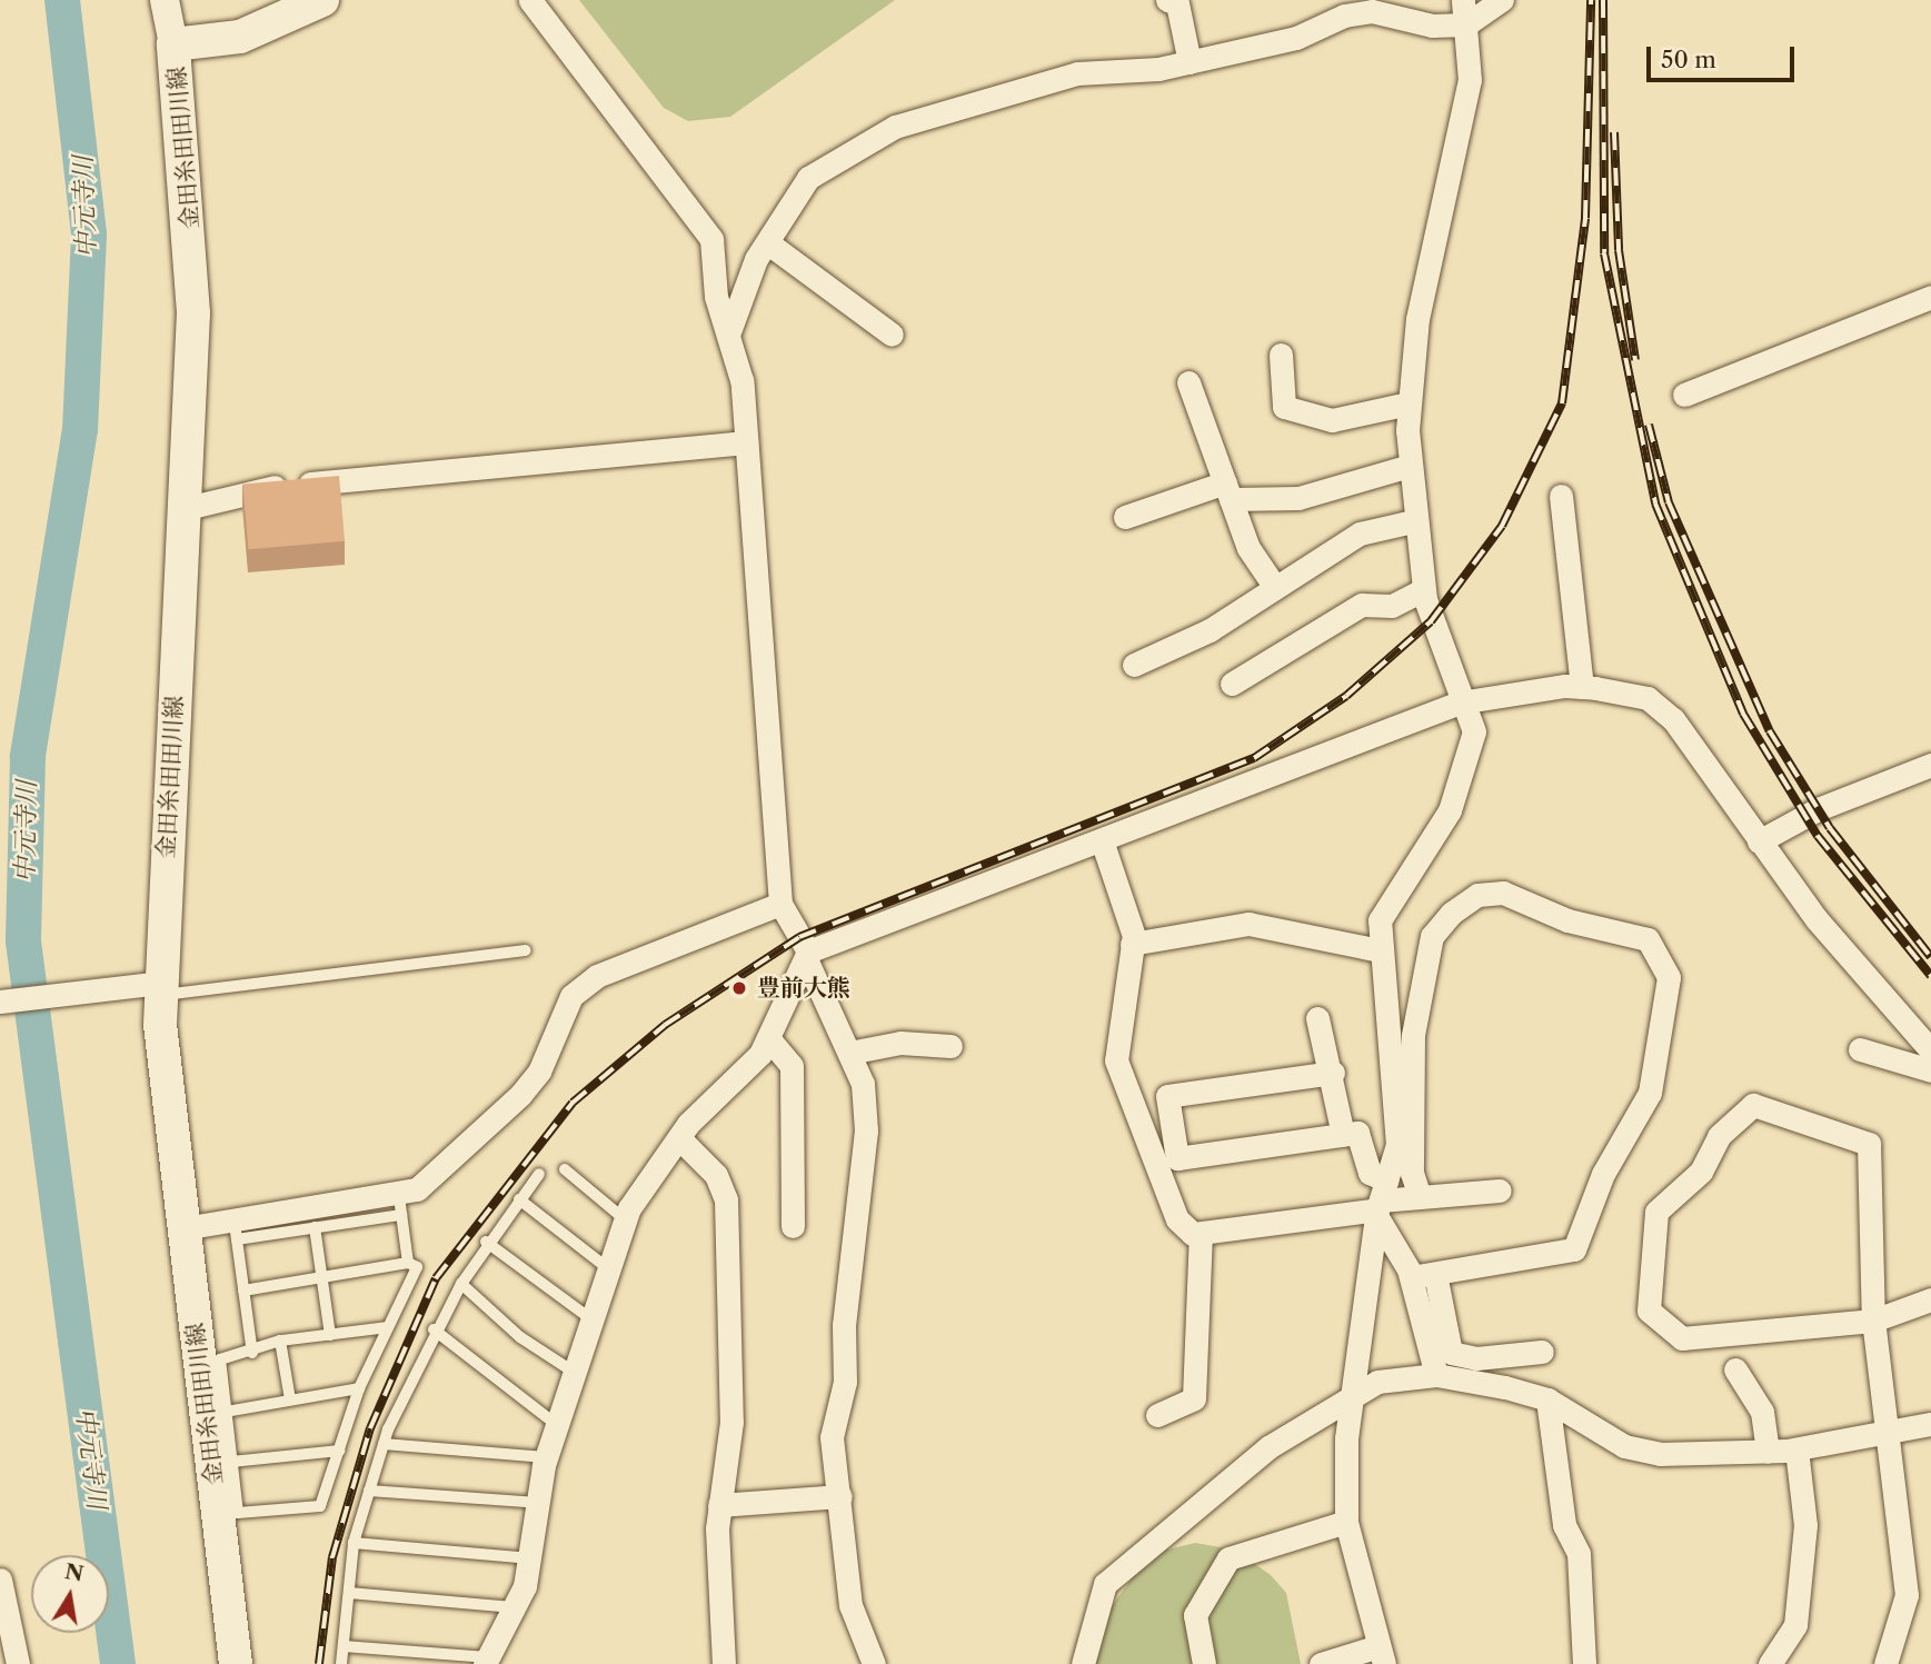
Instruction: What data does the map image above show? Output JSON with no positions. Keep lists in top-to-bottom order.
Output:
{
  "streets": {
    "main road": ["金田糸田田川線"]
  },
  "water": ["中元寺川"],
  "places": ["豊前大熊"],
  "scale_bar": "50 m",
  "north": "top"
}
